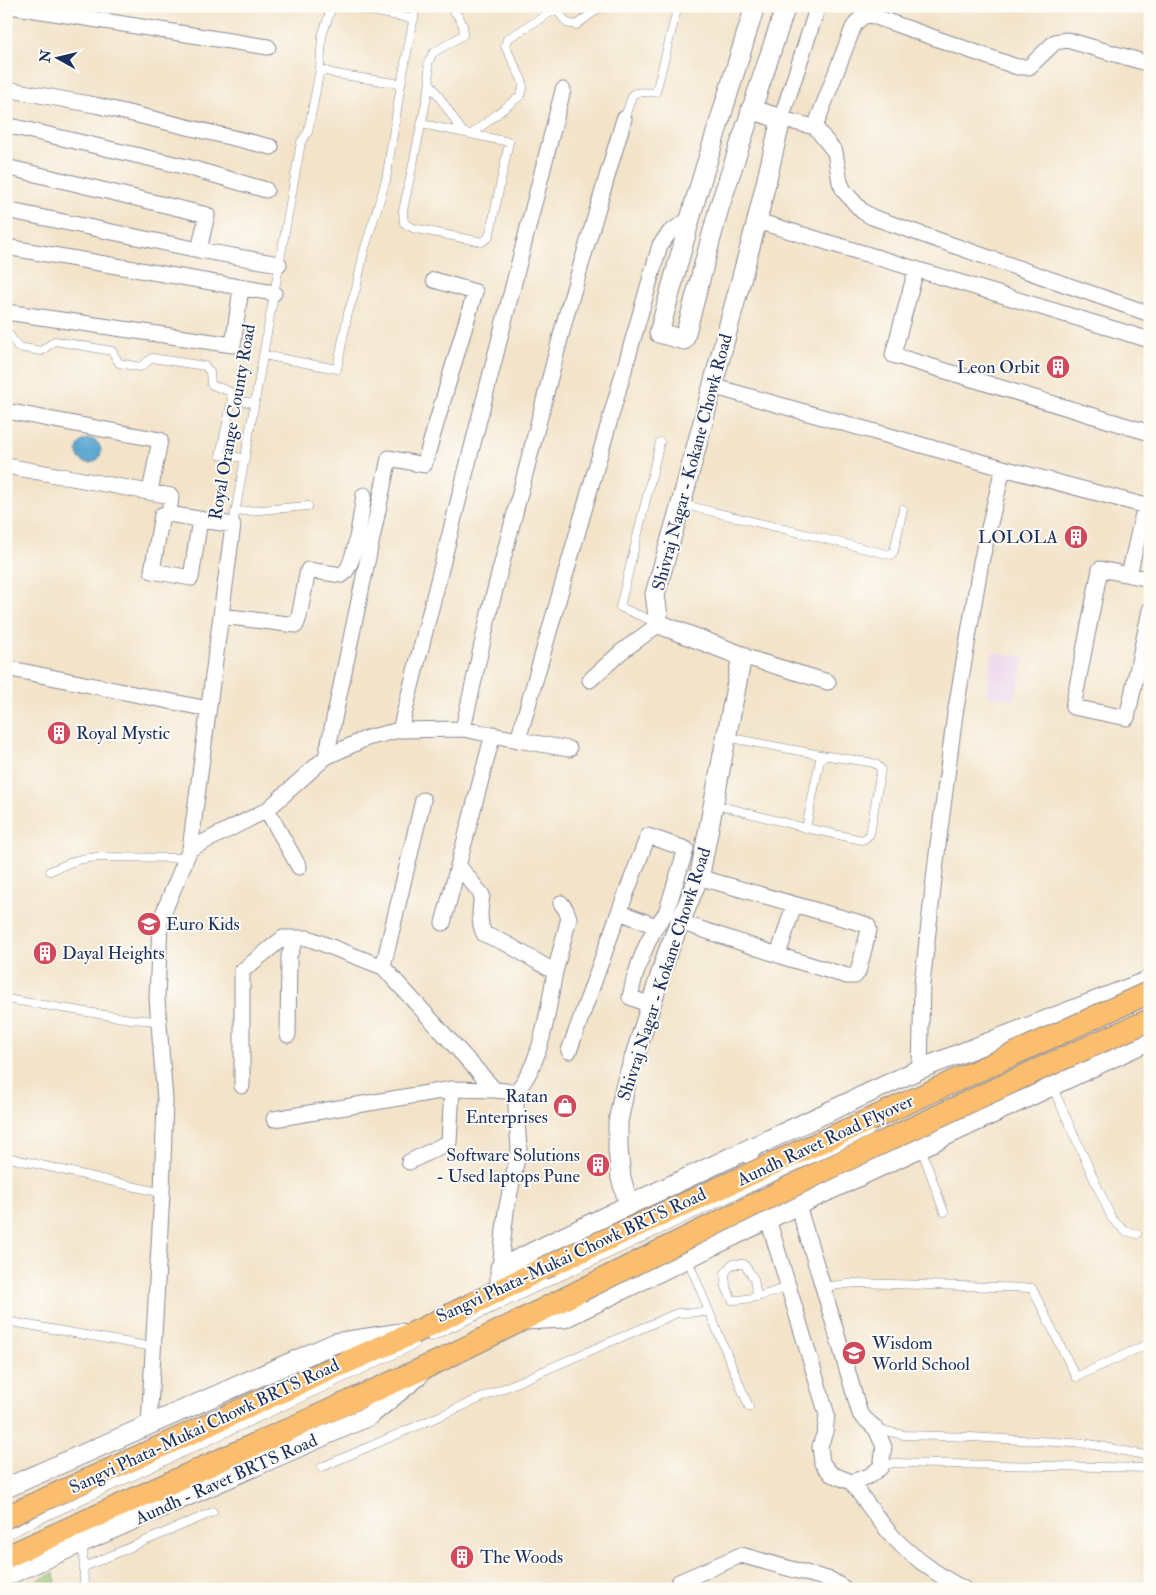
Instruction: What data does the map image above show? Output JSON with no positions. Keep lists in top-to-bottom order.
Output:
{
  "streets": {
    "main road": ["Aundh Ravet Road Flyover"],
    "street": ["Royal Orange County Road", "Shivraj Nagar - Kokane Chowk Road", "Aundh - Ravet BRTS Road"],
    "lane": ["Sangvi Phata-Mukai Chowk BRTS Road"]
  },
  "crossings": [
    ["Aundh Ravet Road Flyover", "Sangvi Phata-Mukai Chowk BRTS Road"],
    ["Aundh Ravet Road Flyover", "Aundh - Ravet BRTS Road"]
  ],
  "places": {
    "building": [
      "Leon Orbit",
      "LOLOLA",
      "Royal Mystic",
      "Dayal Heights",
      "Software Solutions - Used laptops Pune",
      "The Woods"
    ],
    "school or university": ["Euro Kids", "Wisdom World School"],
    "shop": ["Ratan Enterprises"]
  },
  "north": "left"
}
